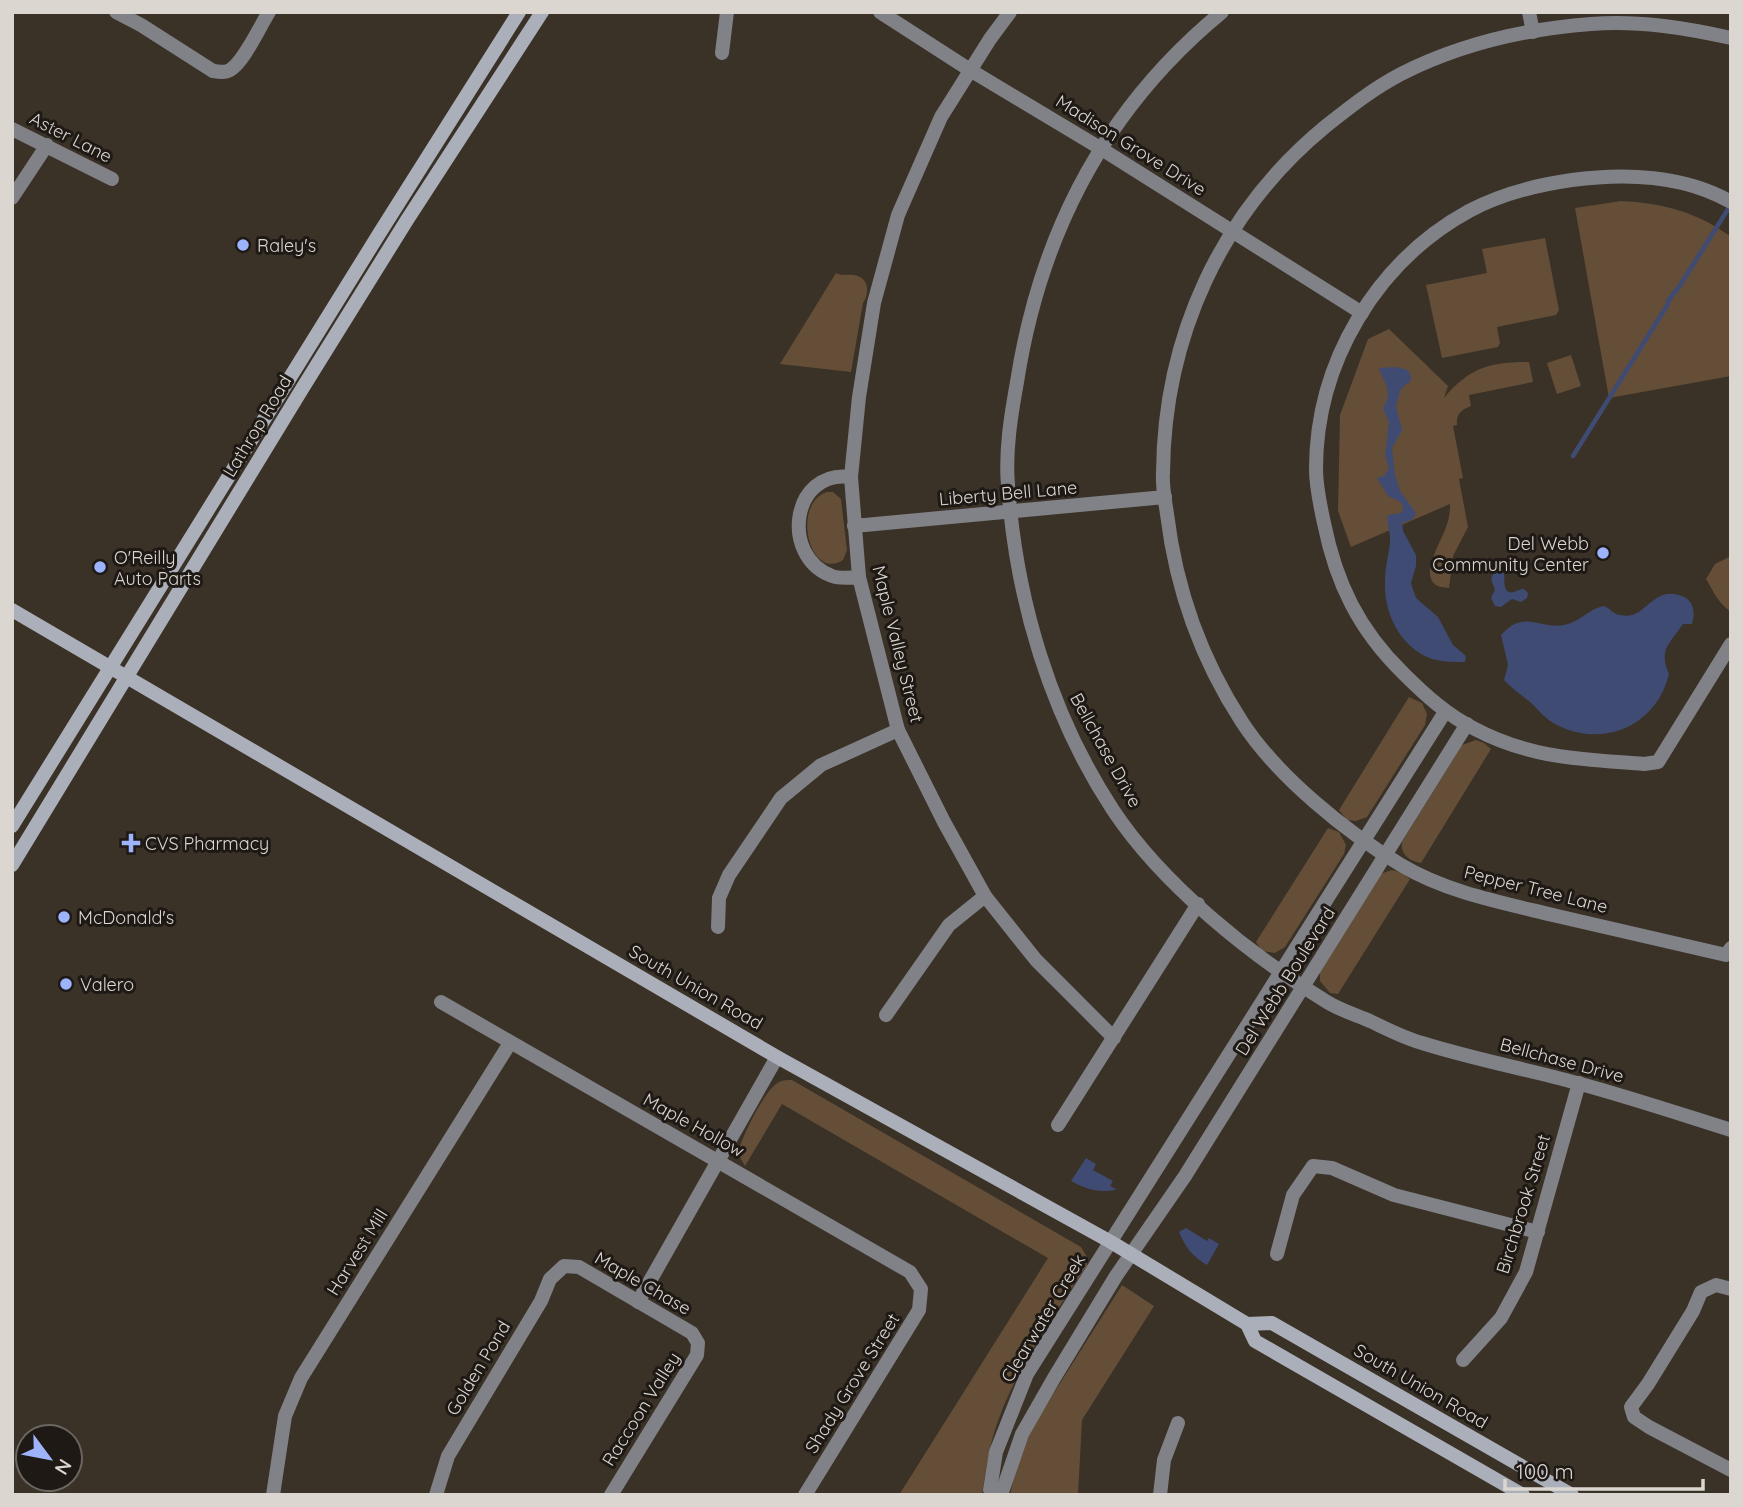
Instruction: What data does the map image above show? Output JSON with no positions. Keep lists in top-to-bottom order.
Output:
{
  "streets": {
    "street": [
      "Aster Lane",
      "Madison Grove Drive",
      "Lathrop Road",
      "Liberty Bell Lane",
      "Maple Valley Street",
      "Bellchase Drive",
      "Pepper Tree Lane",
      "Del Webb Boulevard",
      "South Union Road",
      "Maple Hollow",
      "Birchbrook Street",
      "Harvest Mill",
      "Maple Chase",
      "Clearwater Creek",
      "Golden Pond",
      "Shady Grove Street",
      "Raccoon Valley"
    ]
  },
  "crossings": [
    ["Madison Grove Drive", "Maple Valley Street"],
    ["Madison Grove Drive", "Bellchase Drive"],
    ["Madison Grove Drive", "Pepper Tree Lane"],
    ["Lathrop Road", "South Union Road"],
    ["Liberty Bell Lane", "Maple Valley Street"],
    ["Liberty Bell Lane", "Bellchase Drive"],
    ["Liberty Bell Lane", "Pepper Tree Lane"],
    ["Bellchase Drive", "Del Webb Boulevard"],
    ["Bellchase Drive", "Birchbrook Street"],
    ["Pepper Tree Lane", "Del Webb Boulevard"],
    ["Del Webb Boulevard", "South Union Road"],
    ["Del Webb Boulevard", "Clearwater Creek"],
    ["South Union Road", "Clearwater Creek"],
    ["Maple Hollow", "Harvest Mill"],
    ["Maple Hollow", "Shady Grove Street"],
    ["Maple Chase", "Golden Pond"],
    ["Maple Chase", "Raccoon Valley"]
  ],
  "places": {
    "other": [
      "Raley's",
      "Del Webb Community Center",
      "O'Reilly Auto Parts",
      "McDonald's",
      "Valero"
    ],
    "health": ["CVS Pharmacy"]
  },
  "scale_bar": "100 m",
  "north": "bottom right"
}
